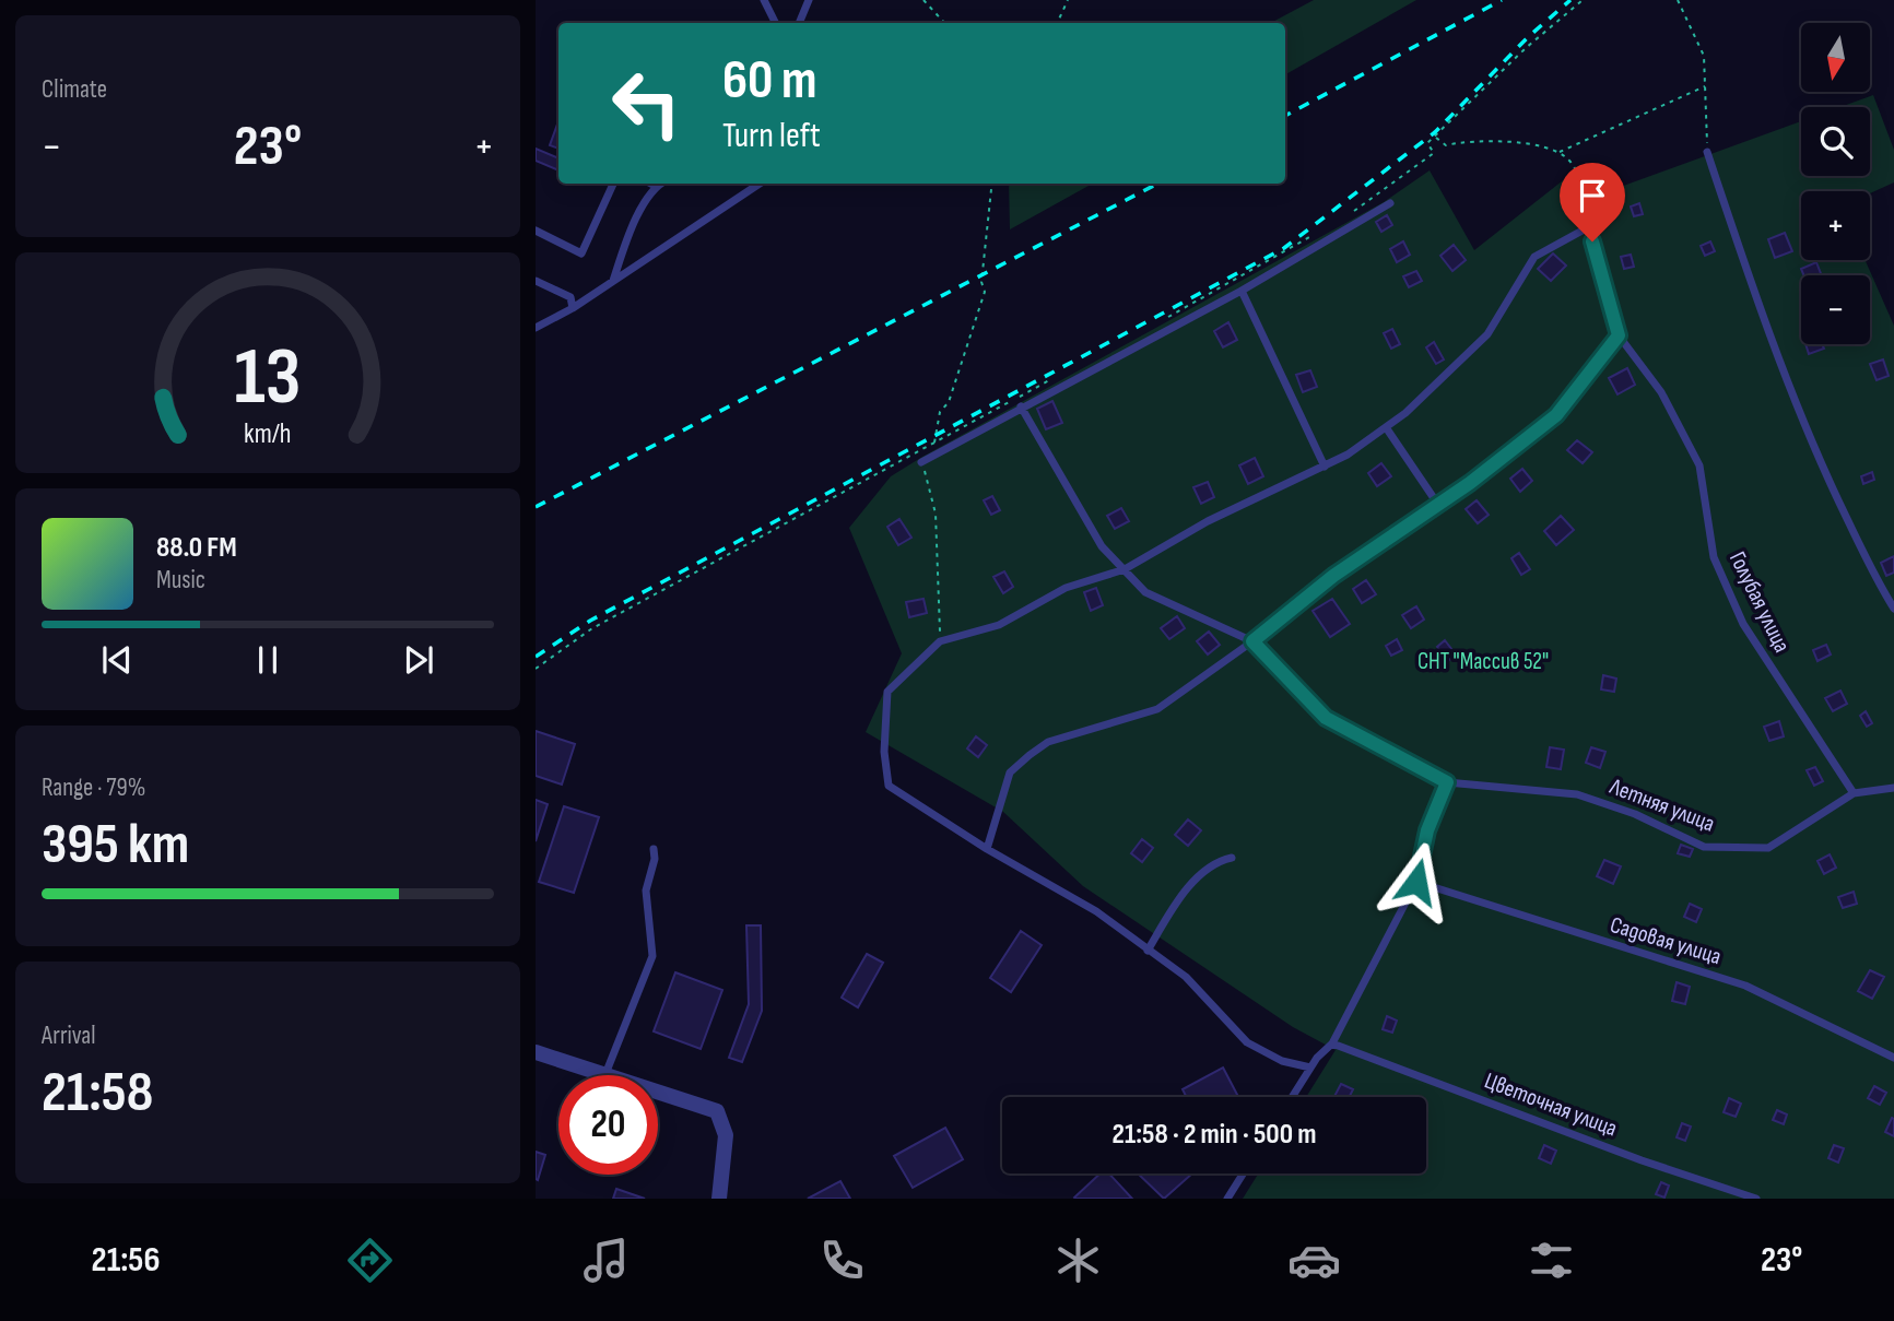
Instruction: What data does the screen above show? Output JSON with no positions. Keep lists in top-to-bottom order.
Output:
{
  "streets": {
    "lane": [
      "Голубая улица",
      "Летняя улица",
      "Садовая улица",
      "Цветочная улица"
    ]
  },
  "crossings": [
    ["Голубая улица", "Летняя улица"]
  ],
  "parks": ["СНТ \"Массив 52\""],
  "north": "bottom",
  "page": {
    "tile": [
      "Climate",
      ["Range · 79%", "395 km"],
      ["Arrival", "21:58"]
    ],
    "map_buttons": ["+", "−"],
    "turn": ["60 m", "Turn left"],
    "heat": ["−", "23°", "+"],
    "song": ["88.0 FM", "Music"],
    "limit": "20",
    "trip": "21:58 · 2 min · 500 m",
    "tabs": ["21:56", "23°"],
    "gauge": ["13", "km/h"]
  }
}
